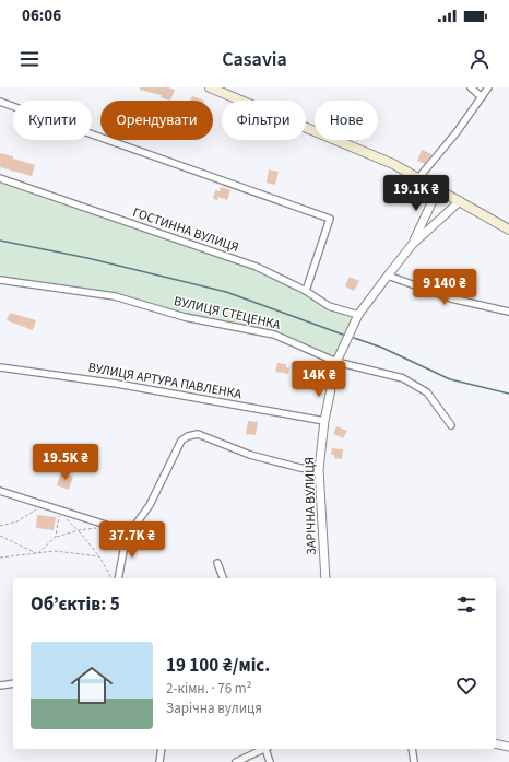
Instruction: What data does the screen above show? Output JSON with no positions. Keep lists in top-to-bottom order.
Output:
{
  "streets": {
    "street": [
      "ГОСТИННА ВУЛИЦЯ",
      "ВУЛИЦЯ СТЕЦЕНКА",
      "ВУЛИЦЯ АРТУРА ПАВЛЕНКА",
      "ЗАРІЧНА ВУЛИЦЯ"
    ]
  },
  "crossings": [
    ["ГОСТИННА ВУЛИЦЯ", "ЗАРІЧНА ВУЛИЦЯ"],
    ["ВУЛИЦЯ СТЕЦЕНКА", "ЗАРІЧНА ВУЛИЦЯ"],
    ["ВУЛИЦЯ АРТУРА ПАВЛЕНКА", "ЗАРІЧНА ВУЛИЦЯ"]
  ],
  "page": {
    "status": "06:06",
    "header": "Casavia",
    "chip": [
      "Купити",
      "Орендувати",
      "Фільтри",
      "Нове"
    ],
    "price": [
      "19.1K ₴",
      "9 140 ₴",
      "14K ₴",
      "19.5K ₴",
      "37.7K ₴"
    ],
    "heading": "Об’єктів: 5",
    "list": [
      {
        "name": "19 100 ₴/міс.",
        "note": "2-кімн. · 76 m² · Зарічна вулиця"
      }
    ]
  }
}
